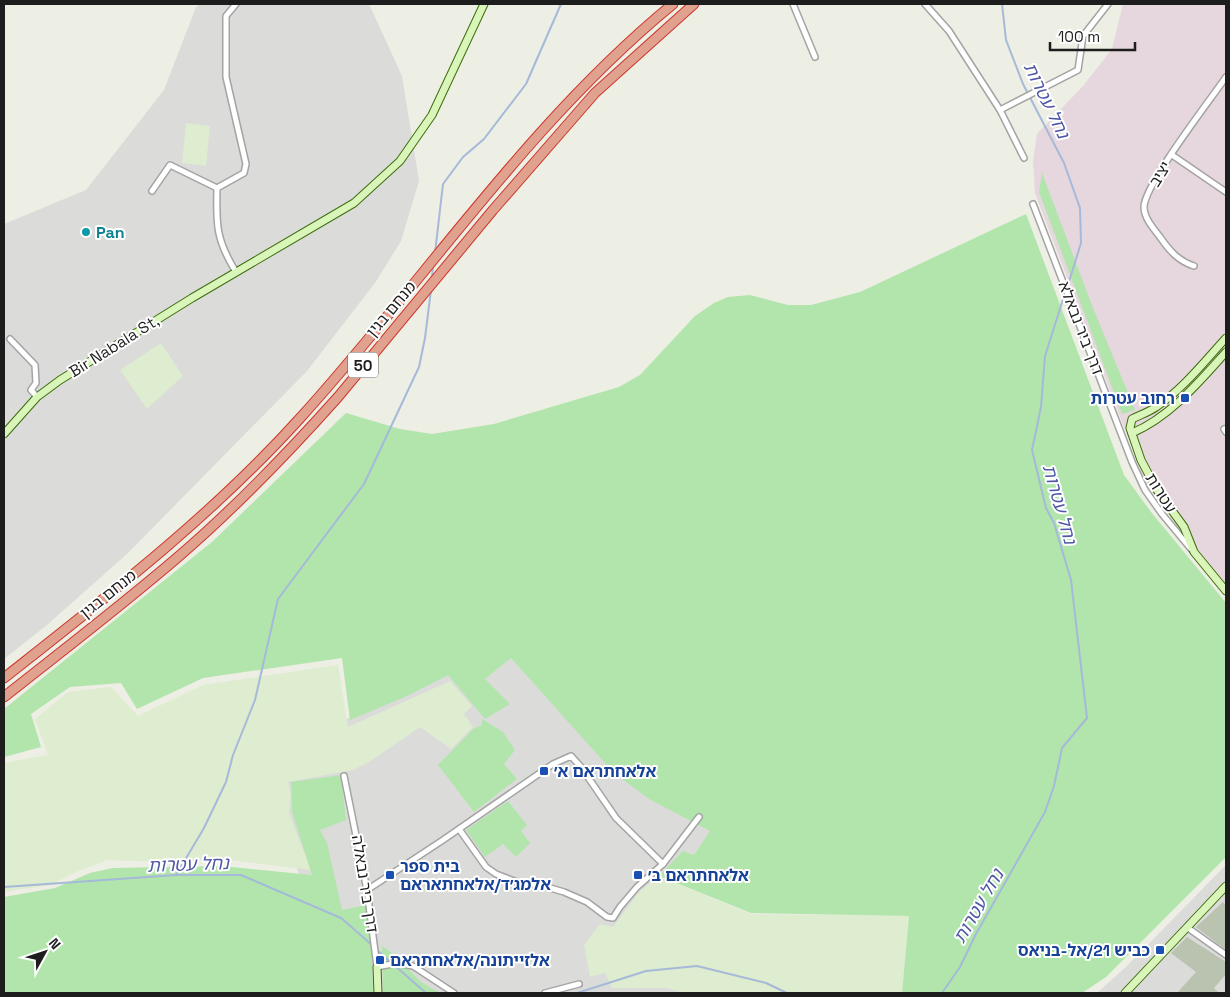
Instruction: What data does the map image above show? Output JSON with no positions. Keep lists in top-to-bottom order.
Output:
{
  "streets": {
    "highway": ["מנחם בגין", "50"],
    "street": [
      "יציב",
      "דרך ביר נבאלא",
      "Bir Nabala St,",
      "עטרות",
      "דרך ביר נבאלה"
    ]
  },
  "crossings": [
    ["דרך ביר נבאלא", "עטרות"]
  ],
  "water": ["נחל עטרות"],
  "places": {
    "other": ["Pan"],
    "transit": [
      "רחוב עטרות",
      "אלאחתראם א׳",
      "בית ספר אלמג׳ד/אלאחתאראם",
      "אלאחתראם ב׳",
      "כביש 21/אל-בניאס",
      "אלזייתונה/אלאחתראם"
    ]
  },
  "scale_bar": "100 m",
  "north": "top right"
}
